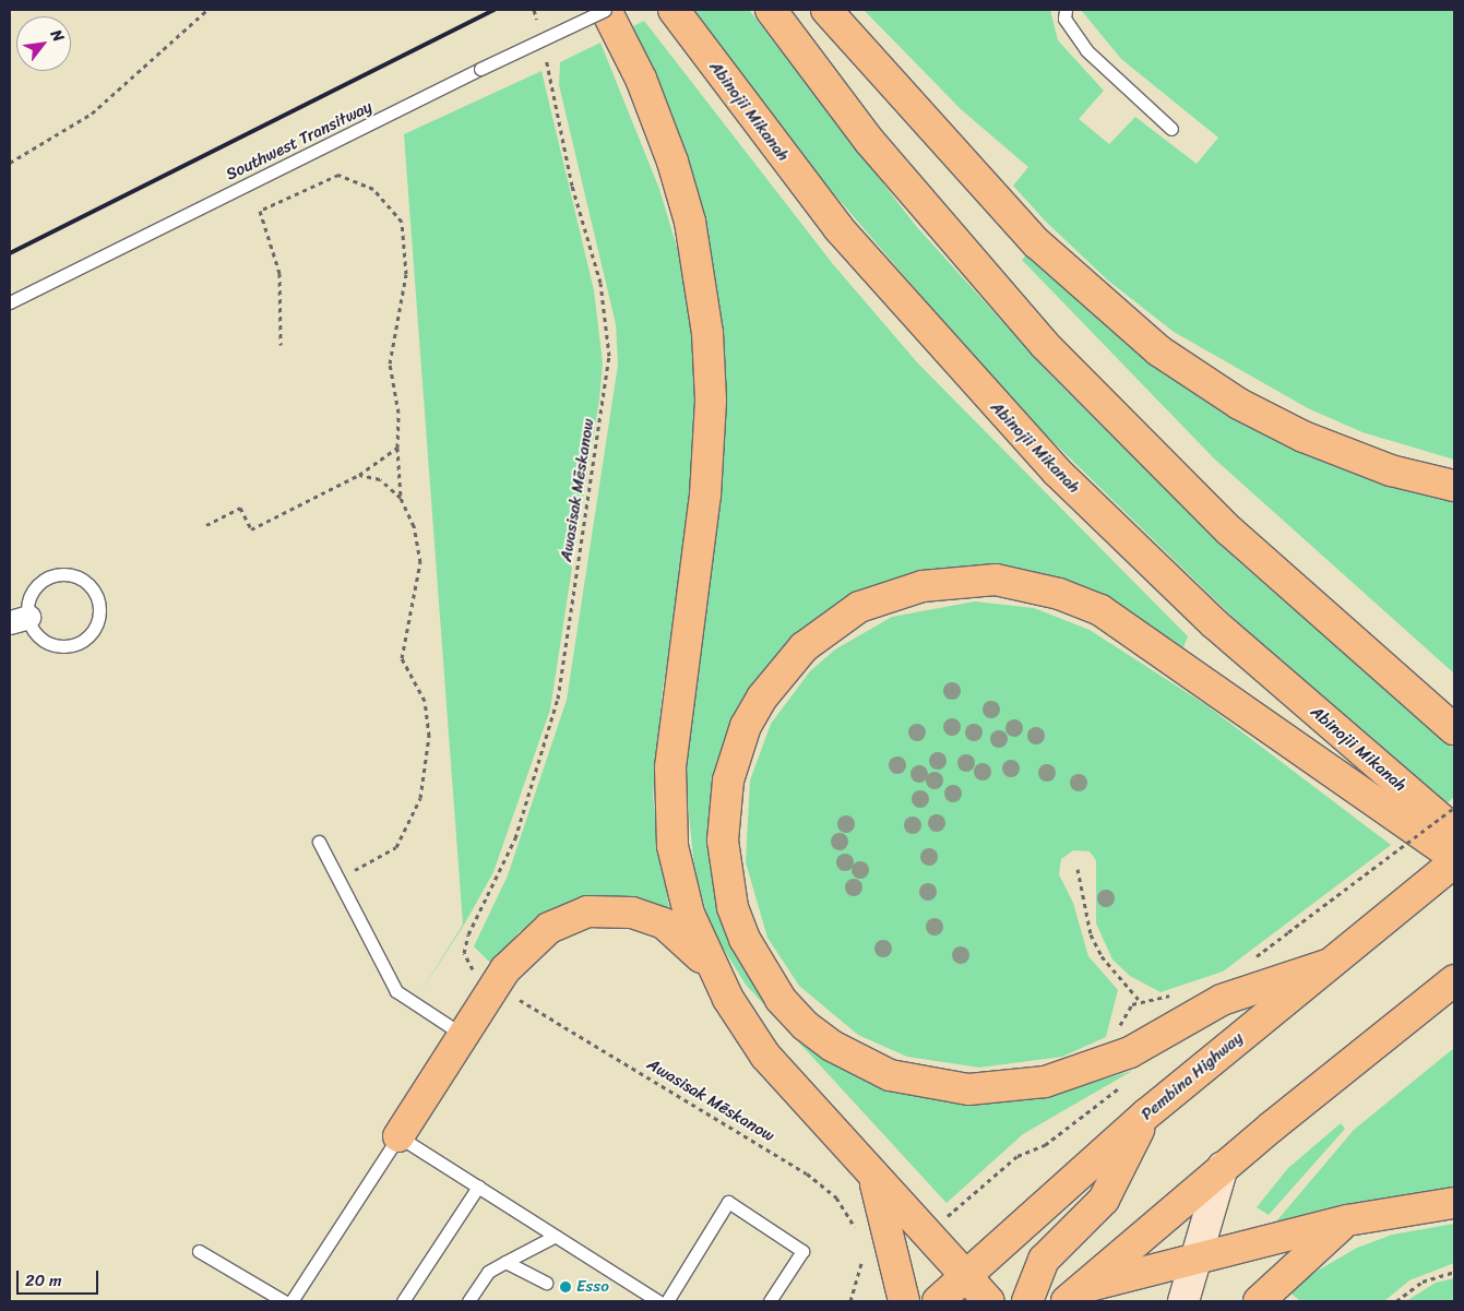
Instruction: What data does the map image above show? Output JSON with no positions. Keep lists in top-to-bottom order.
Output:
{
  "streets": {
    "main road": ["Abinojii Mikanah", "Pembina Highway"],
    "lane": ["Southwest Transitway"],
    "path": ["Awasisak Mēskanow"]
  },
  "places": ["Esso"],
  "scale_bar": "20 m",
  "north": "top right"
}
